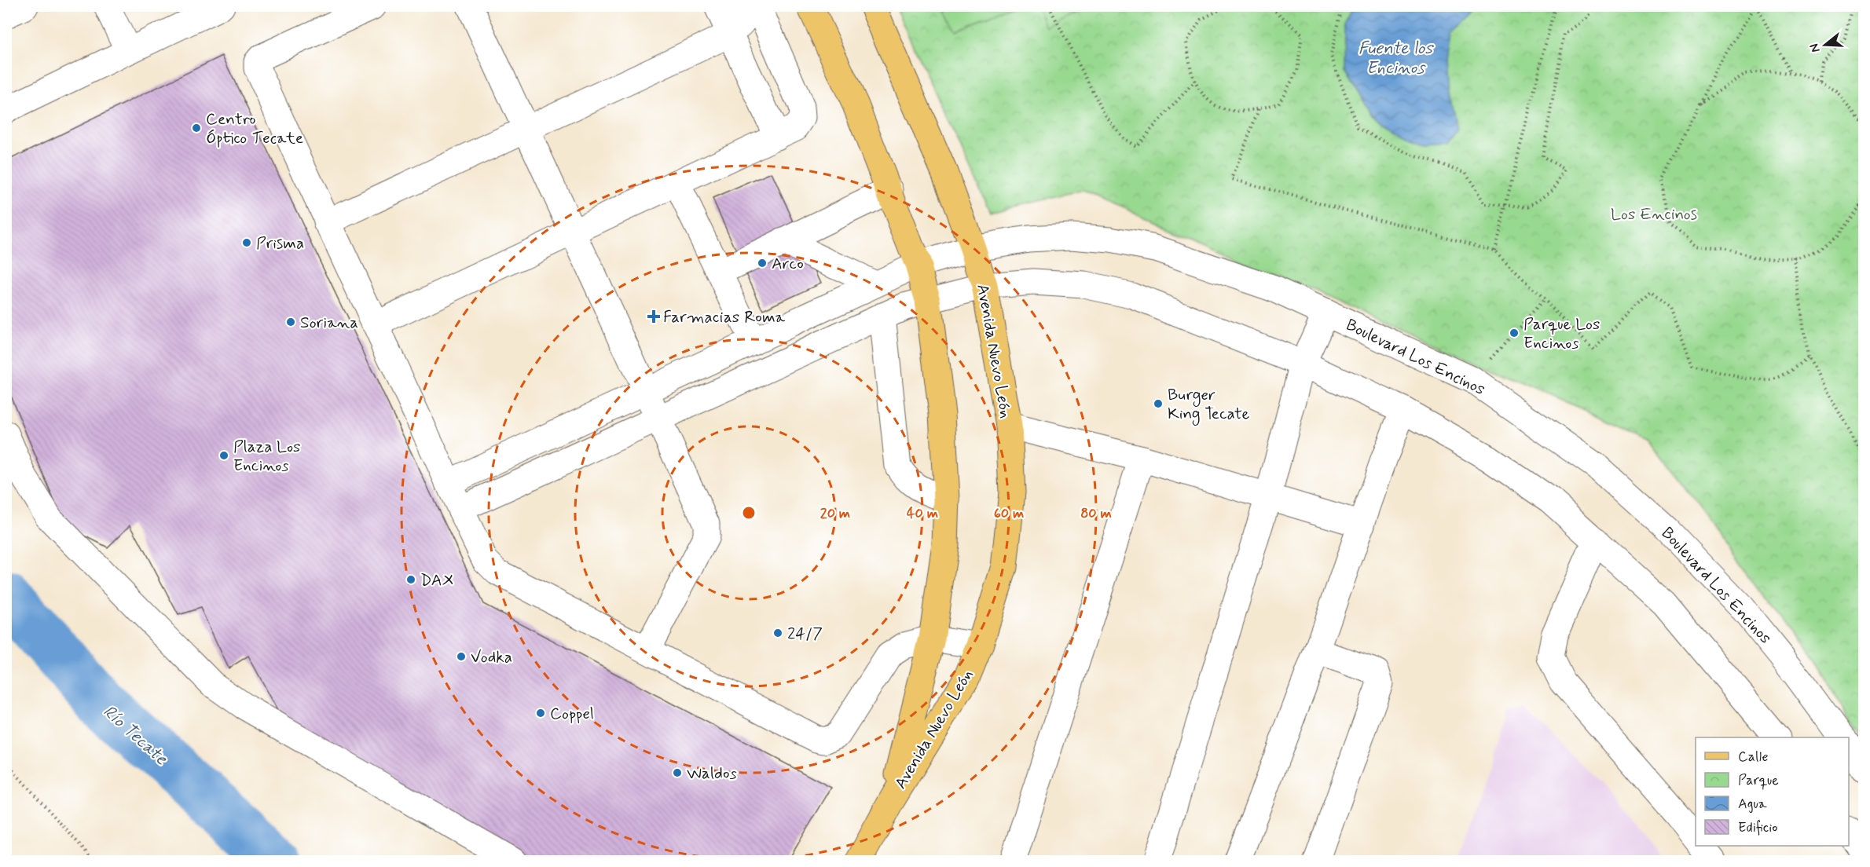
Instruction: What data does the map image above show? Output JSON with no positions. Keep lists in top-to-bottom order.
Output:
{
  "streets": {
    "main road": ["Avenida Nuevo León"],
    "street": ["Boulevard Los Encinos"]
  },
  "crossings": [
    ["Avenida Nuevo León", "Boulevard Los Encinos"]
  ],
  "water": ["Fuente los Encinos", "Río Tecate"],
  "parks": ["Los Encinos"],
  "places": {
    "other": [
      "Centro Óptico Tecate",
      "Prisma",
      "Arco",
      "Soriana",
      "Parque Los Encinos",
      "Burger King Tecate",
      "Plaza Los Encinos",
      "DAX",
      "24/7",
      "Vodka",
      "Coppel",
      "Waldos"
    ],
    "health": ["Farmacias Roma"]
  },
  "legend": [
    "Calle",
    "Parque",
    "Agua",
    "Edificio"
  ],
  "north": "left",
  "rings": [
    "20 m",
    "40 m",
    "60 m",
    "80 m"
  ]
}
